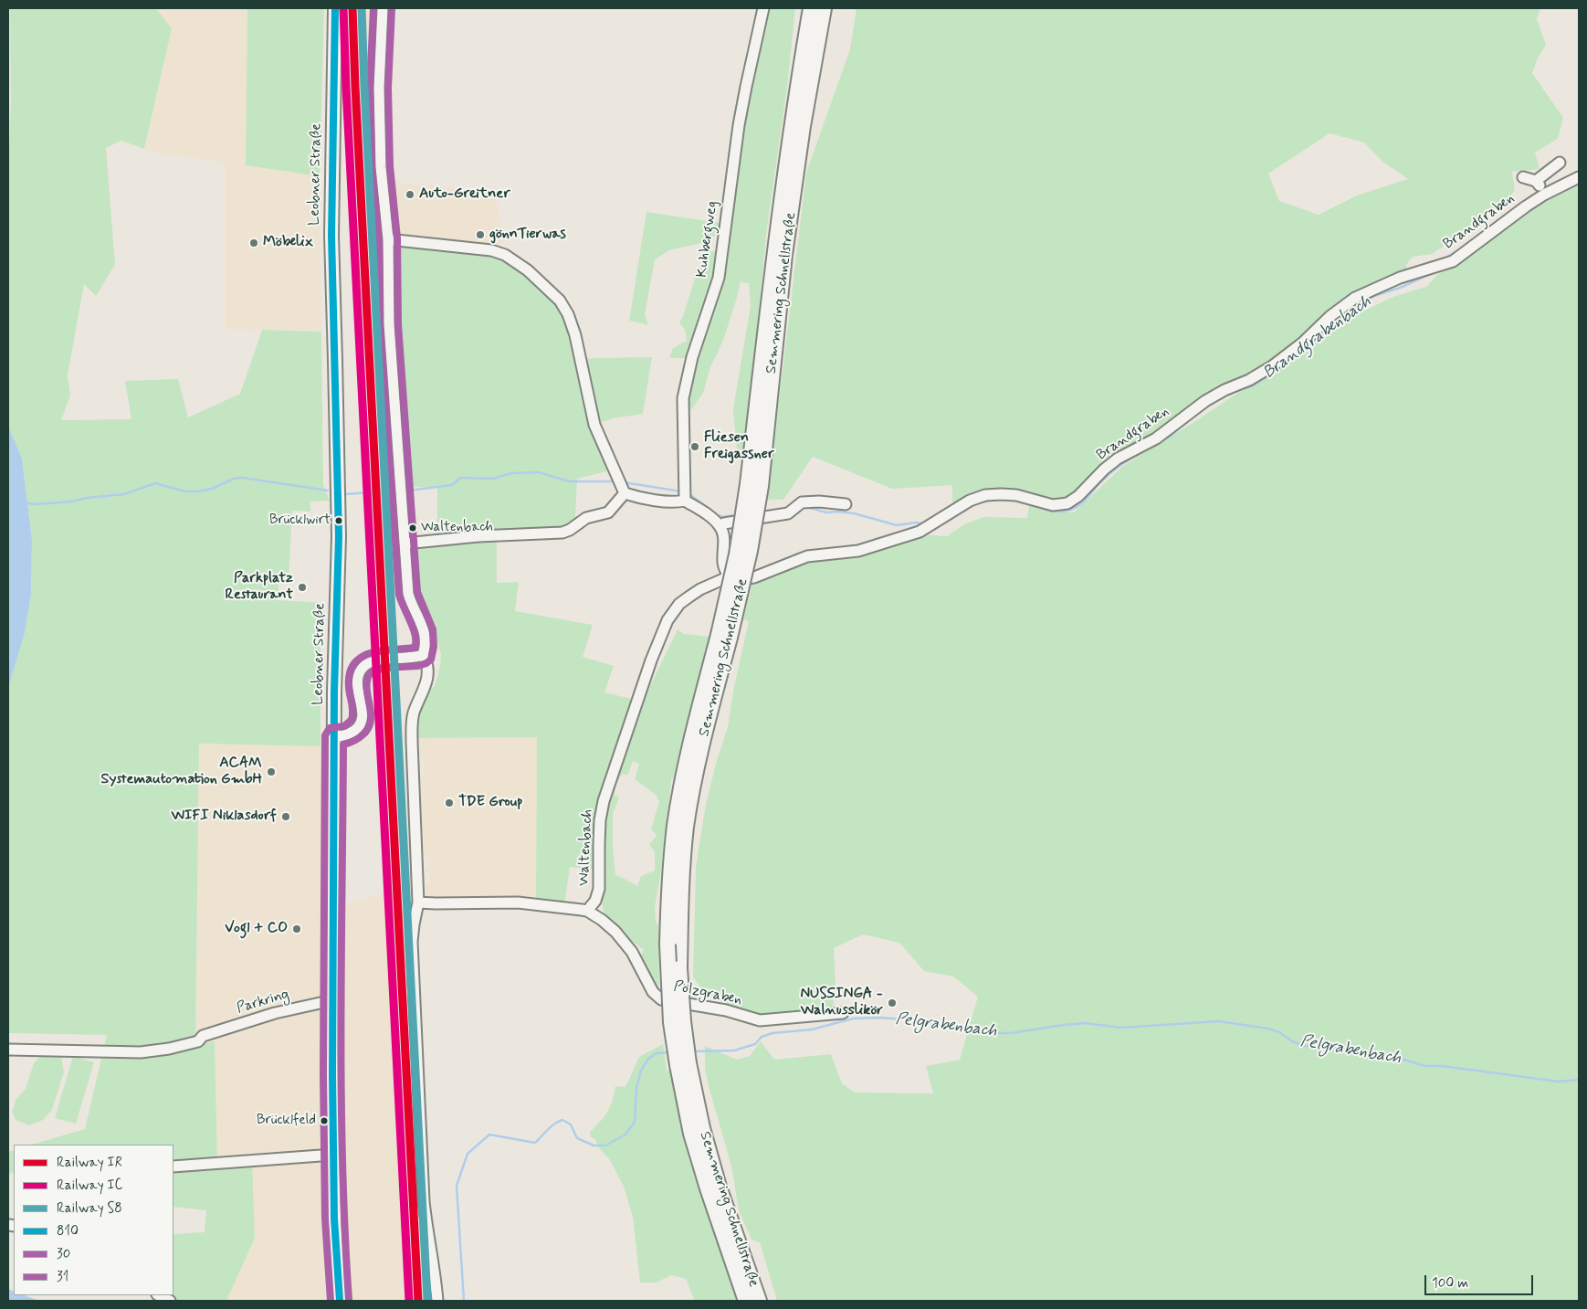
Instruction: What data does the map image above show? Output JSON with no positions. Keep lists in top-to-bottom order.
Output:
{
  "streets": {
    "highway": ["Semmering Schnellstraße"],
    "main road": ["Leobner Straße"],
    "street": [
      "Brandgraben",
      "Kuhbergweg",
      "Waltenbach",
      "Pölzgraben",
      "Parkring"
    ]
  },
  "crossings": [
    ["Leobner Straße", "Parkring"],
    ["Brandgraben", "Waltenbach"],
    ["Waltenbach", "Pölzgraben"]
  ],
  "water": ["Brandgrabenbach", "Pelgrabenbach"],
  "places": [
    "Auto-Greitner",
    "gönnTierwas",
    "Möbelix",
    "Fliesen Freigassner",
    "Brücklwirt",
    "Waltenbach",
    "Parkplatz Restaurant",
    "ACAM Systemautomation GmbH",
    "TDE Group",
    "WIFI Niklasdorf",
    "Vogl + CO",
    "NUSSINGA - Walnusslikör",
    "Brücklfeld"
  ],
  "lines": [
    "rail line IR",
    "rail line IC",
    "rail line S8",
    "transit line 810",
    "transit line 30",
    "transit line 31"
  ],
  "legend": [
    "Railway IR",
    "Railway IC",
    "Railway S8",
    "810",
    "30",
    "31"
  ],
  "scale_bar": "100 m"
}
